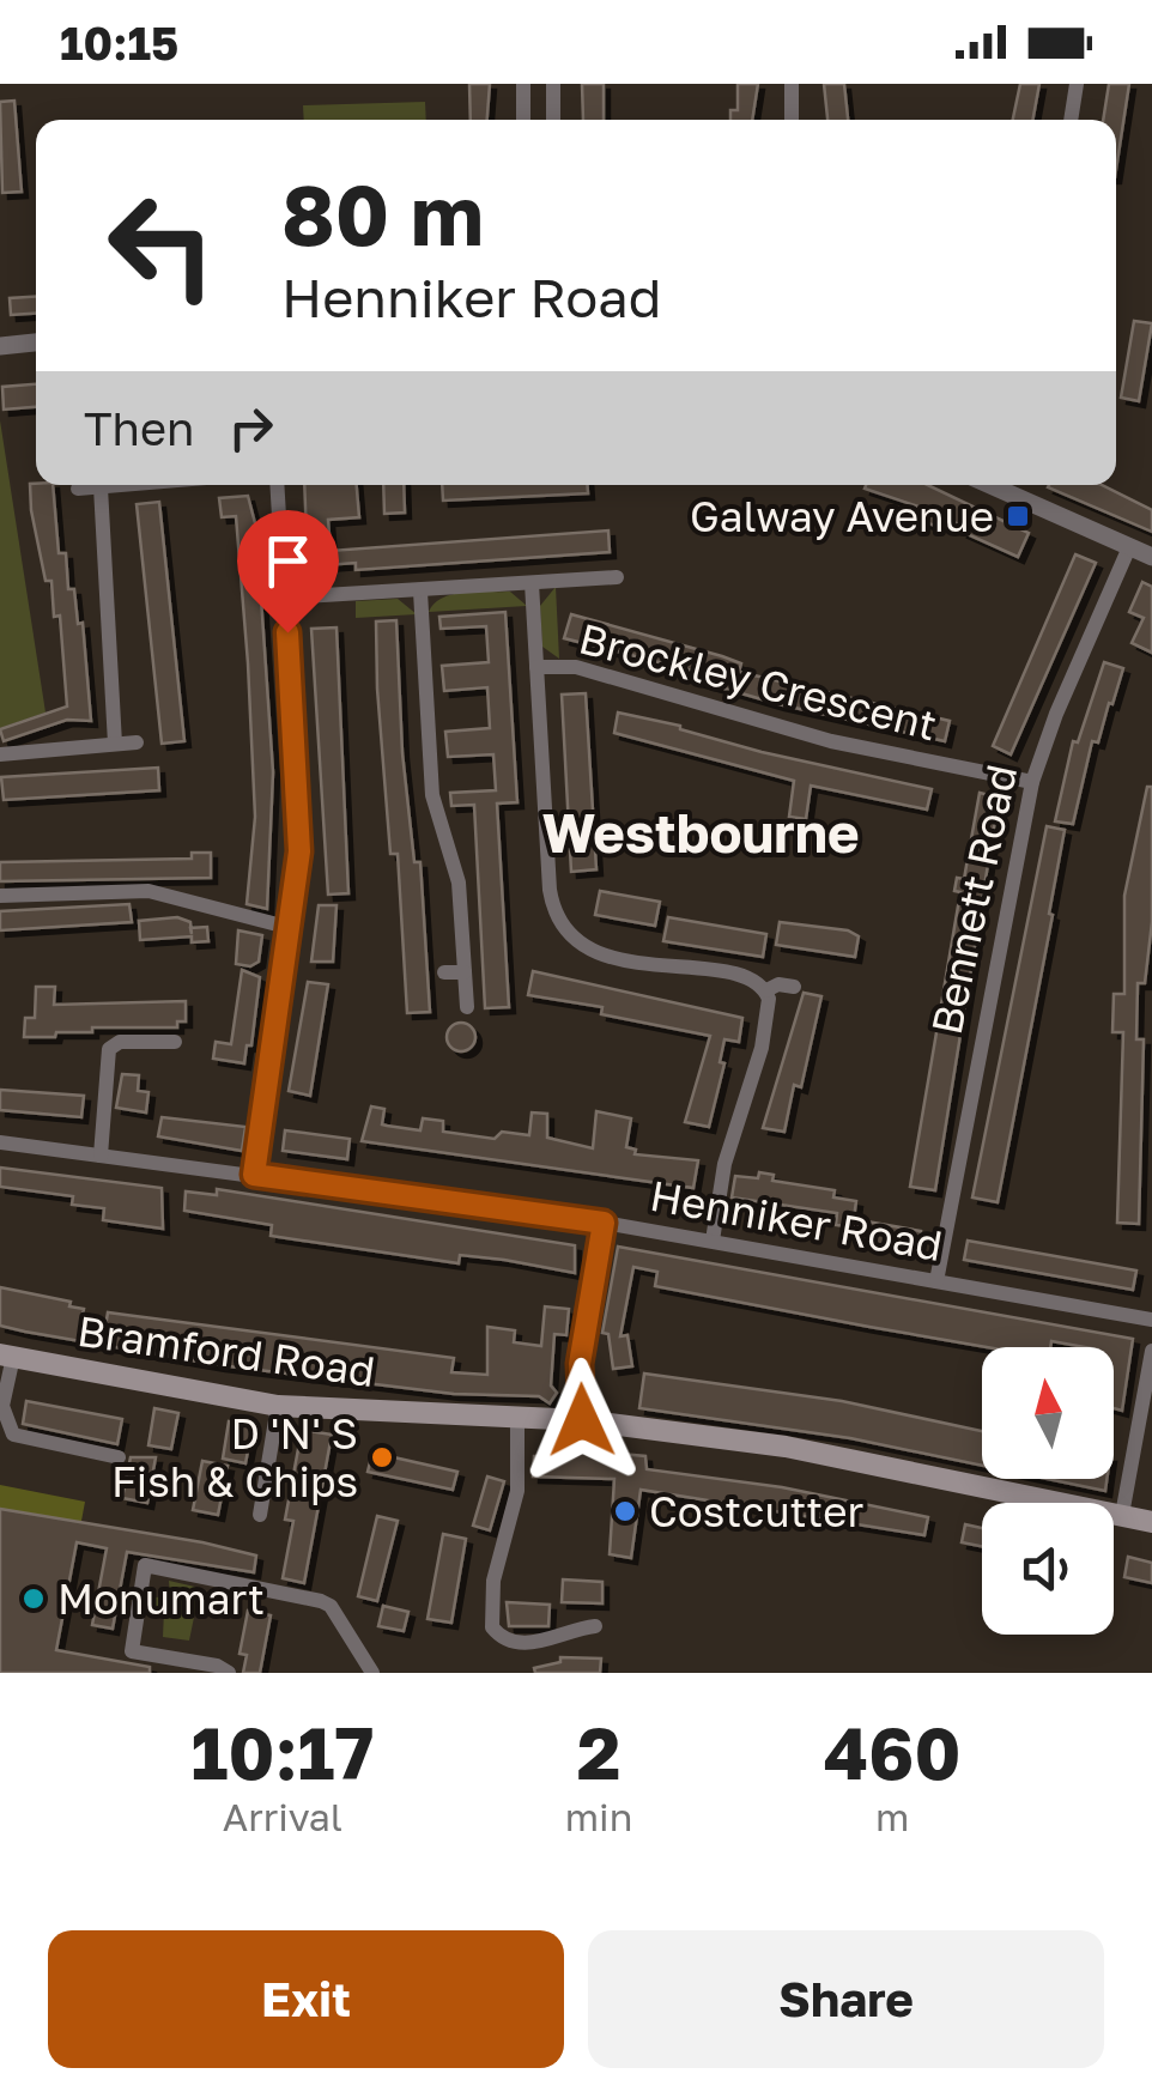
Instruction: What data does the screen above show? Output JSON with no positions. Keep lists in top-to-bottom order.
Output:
{
  "streets": {
    "main road": ["Bramford Road"],
    "street": ["Brockley Crescent", "Bennett Road", "Henniker Road"]
  },
  "crossings": [
    ["Brockley Crescent", "Bennett Road"],
    ["Bennett Road", "Henniker Road"]
  ],
  "districts": ["Westbourne"],
  "places": {
    "transit": ["Galway Avenue"],
    "other": ["D 'N' S Fish & Chips", "Costcutter", "Monumart"]
  },
  "north": "top",
  "page": {
    "status": "10:15",
    "turn": ["80 m", "Henniker Road"],
    "then": "Then",
    "eta": [
      "10:17",
      "Arrival",
      "2",
      "min",
      "460",
      "m"
    ],
    "buttons": ["Exit", "Share"]
  }
}
